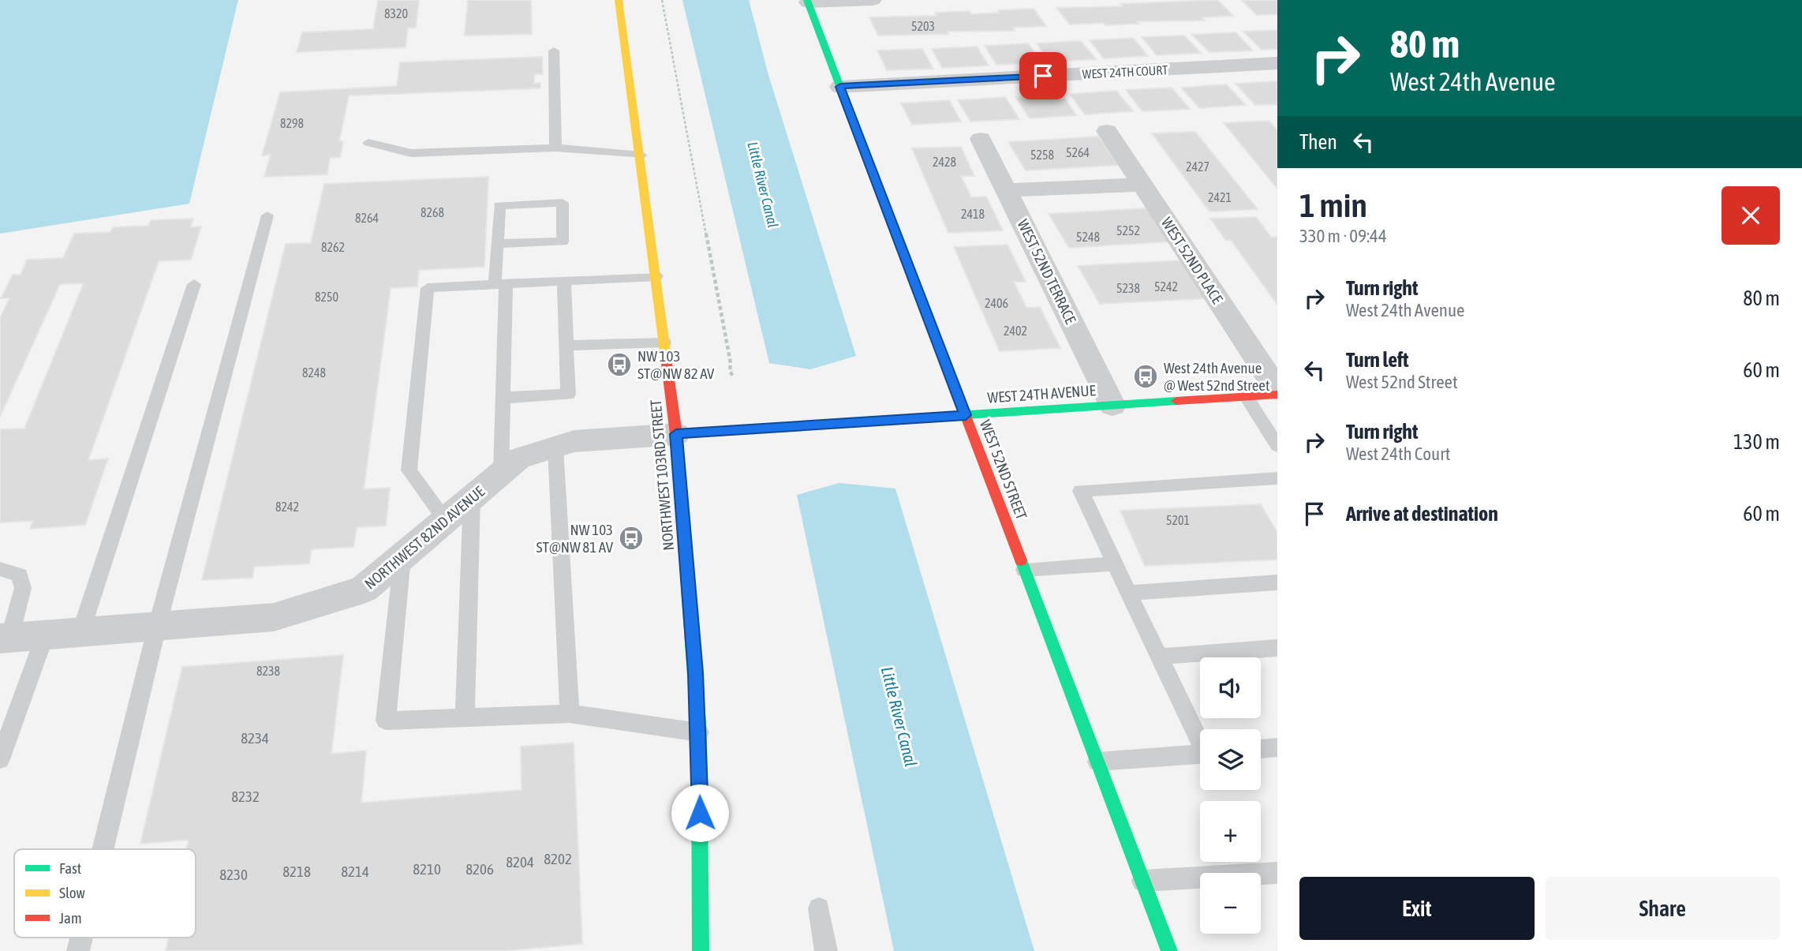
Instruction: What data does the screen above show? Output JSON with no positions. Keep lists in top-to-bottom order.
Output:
{
  "streets": {
    "street": [
      "WEST 24TH COURT",
      "WEST 52ND PLACE",
      "WEST 52ND TERRACE",
      "WEST 24TH AVENUE",
      "WEST 52ND STREET",
      "NORTHWEST 103RD STREET",
      "NORTHWEST 82ND AVENUE"
    ]
  },
  "crossings": [
    ["WEST 24TH COURT", "WEST 52ND STREET"],
    ["WEST 52ND TERRACE", "WEST 24TH AVENUE"],
    ["WEST 24TH AVENUE", "WEST 52ND STREET"],
    ["WEST 24TH AVENUE", "NORTHWEST 103RD STREET"],
    ["WEST 24TH AVENUE", "NORTHWEST 82ND AVENUE"],
    ["NORTHWEST 103RD STREET", "NORTHWEST 82ND AVENUE"]
  ],
  "water": ["Little River Canal"],
  "places": {
    "bus stop": ["NW 103 ST@NW 82 AV", "West 24th Avenue @ West 52nd Street", "NW 103 ST@NW 81 AV"]
  },
  "house_numbers": [
    "8320",
    "5203",
    "8298",
    "5264",
    "5258",
    "2428",
    "2427",
    "2421",
    "8268",
    "2418",
    "8264",
    "5252",
    "5248",
    "8262",
    "5242",
    "5238",
    "8250",
    "2406",
    "2402",
    "8248",
    "8242",
    "5201",
    "8238",
    "8234",
    "8232",
    "8202",
    "8204",
    "8210",
    "8206",
    "8218",
    "8214",
    "8230"
  ],
  "legend": ["Fast", "Slow", "Jam"],
  "page": {
    "turn": ["80 m", "West 24th Avenue"],
    "then": "Then",
    "heading": ["1 min", "330 m · 09:44"],
    "list": [
      {
        "name": "Turn right",
        "note": "West 24th Avenue",
        "value": "80 m"
      },
      {
        "name": "Turn left",
        "note": "West 52nd Street",
        "value": "60 m"
      },
      {
        "name": "Turn right",
        "note": "West 24th Court",
        "value": "130 m"
      },
      {
        "name": "Arrive at destination",
        "value": "60 m"
      }
    ],
    "map_buttons": ["+", "−"],
    "buttons": ["Exit", "Share"]
  }
}
